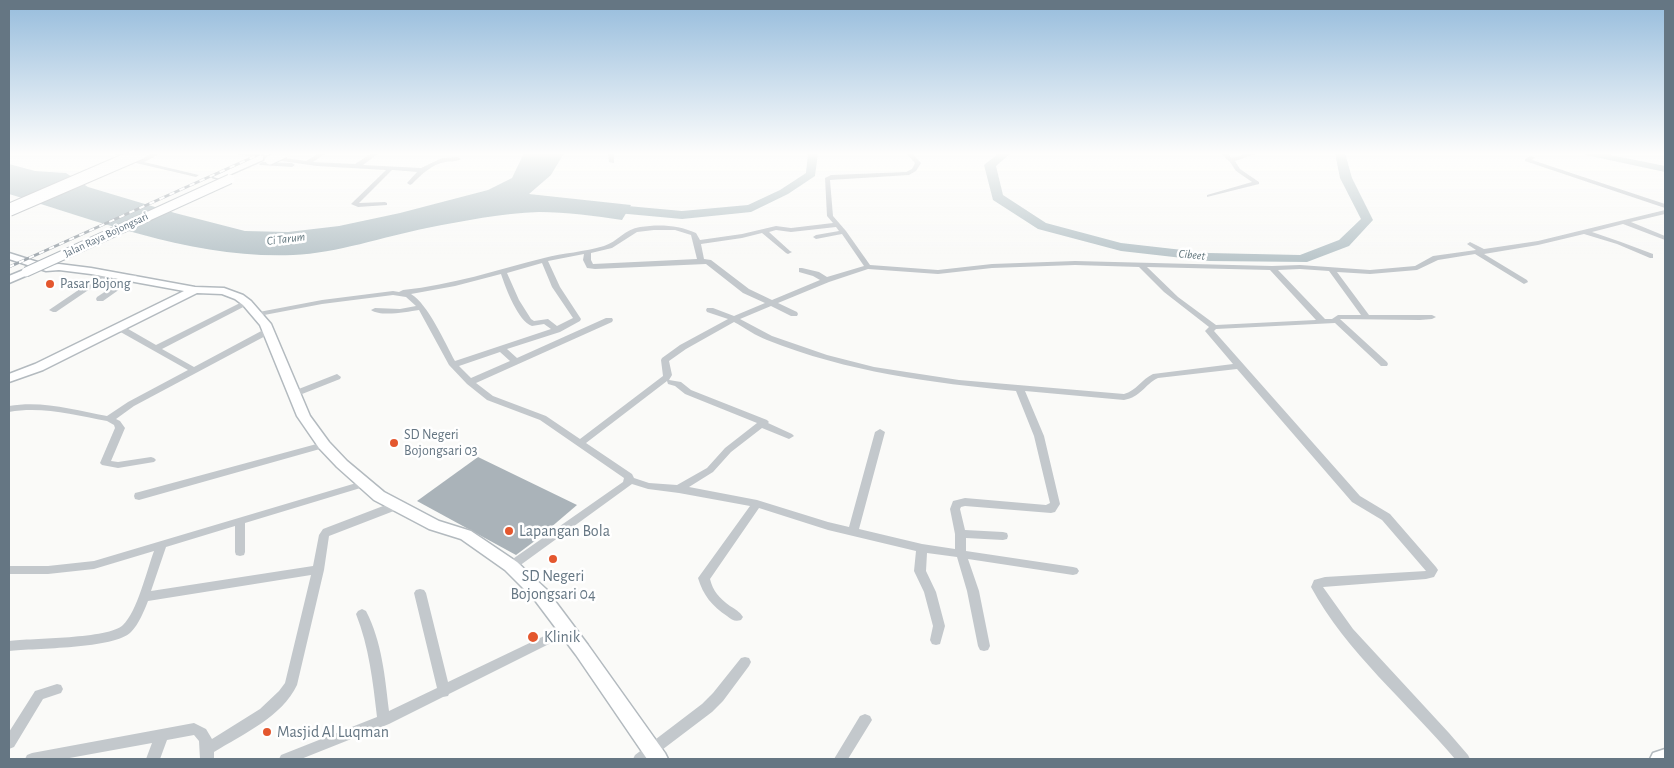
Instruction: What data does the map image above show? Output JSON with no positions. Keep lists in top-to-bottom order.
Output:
{
  "streets": {
    "street": ["Jalan Raya Bojongsari"]
  },
  "water": ["Ci Tarum", "Cibeet"],
  "places": [
    "Pasar Bojong",
    "SD Negeri Bojongsari 03",
    "Lapangan Bola",
    "SD Negeri Bojongsari 04",
    "Klinik",
    "Masjid Al Luqman"
  ]
}
